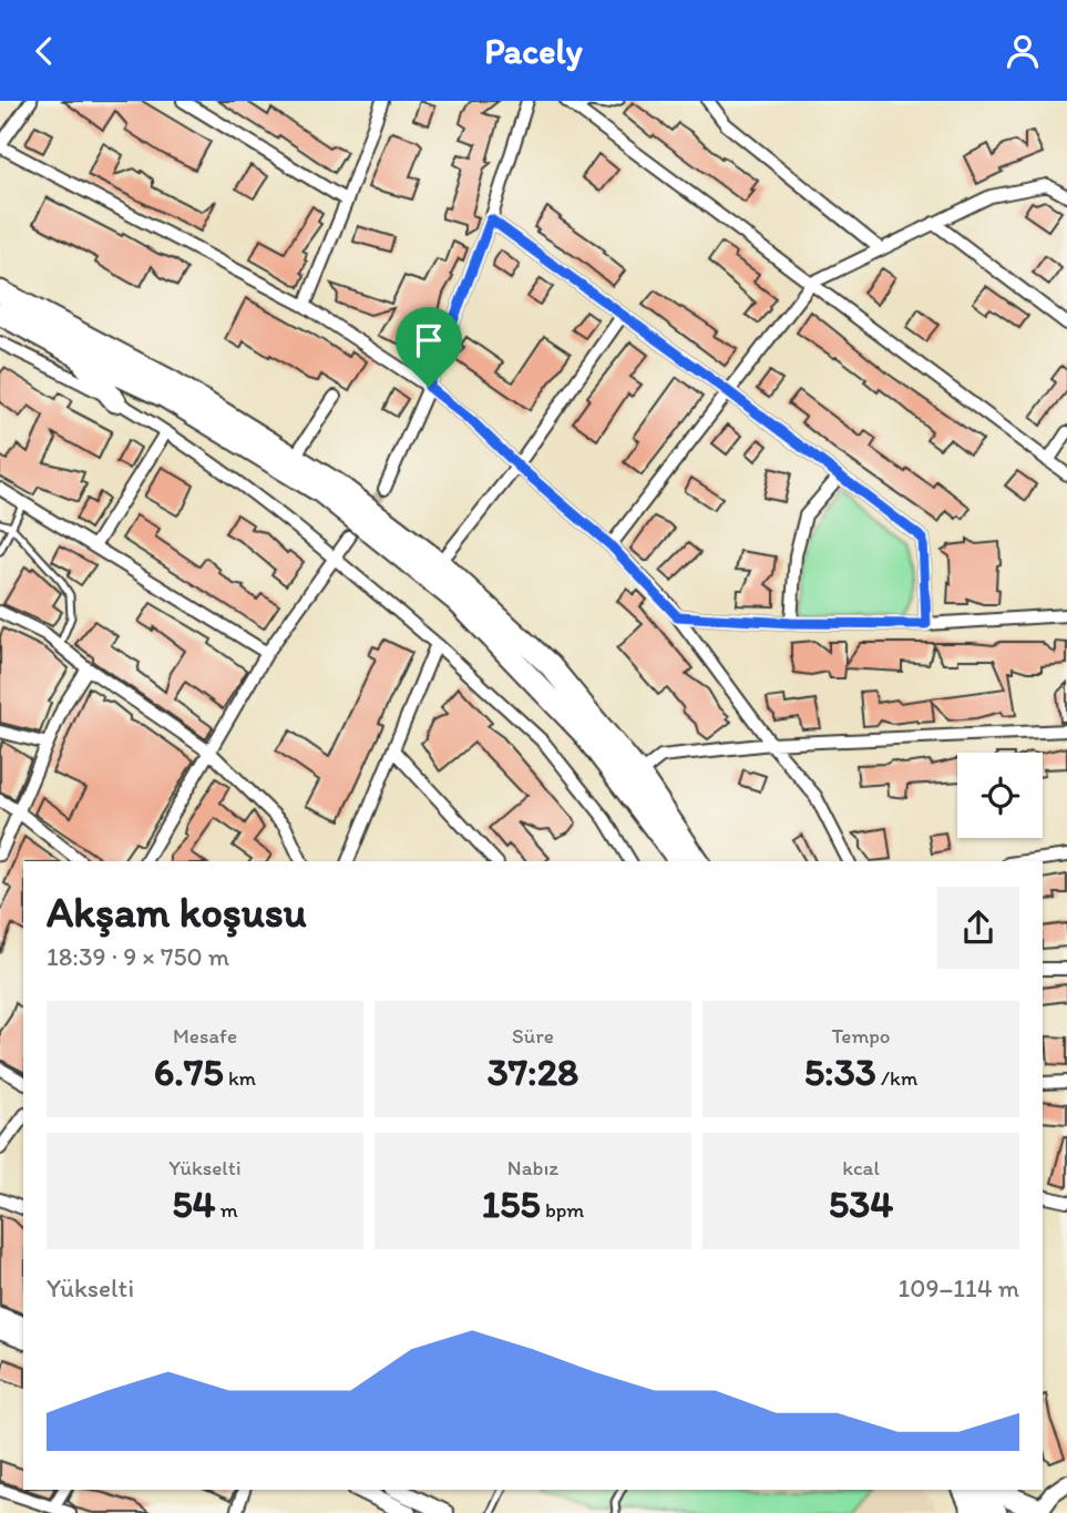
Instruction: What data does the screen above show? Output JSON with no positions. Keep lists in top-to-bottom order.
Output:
{
  "page": {
    "header": "Pacely",
    "heading": ["Akşam koşusu", "18:39 · 9 × 750 m"],
    "stats": [
      ["Mesafe", "6.75 km"],
      ["Süre", "37:28"],
      ["Tempo", "5:33 /km"],
      ["Yükselti", "54 m"],
      ["Nabız", "155 bpm"],
      ["kcal", "534"]
    ],
    "chart": ["Yükselti", "109–114 m"]
  }
}
